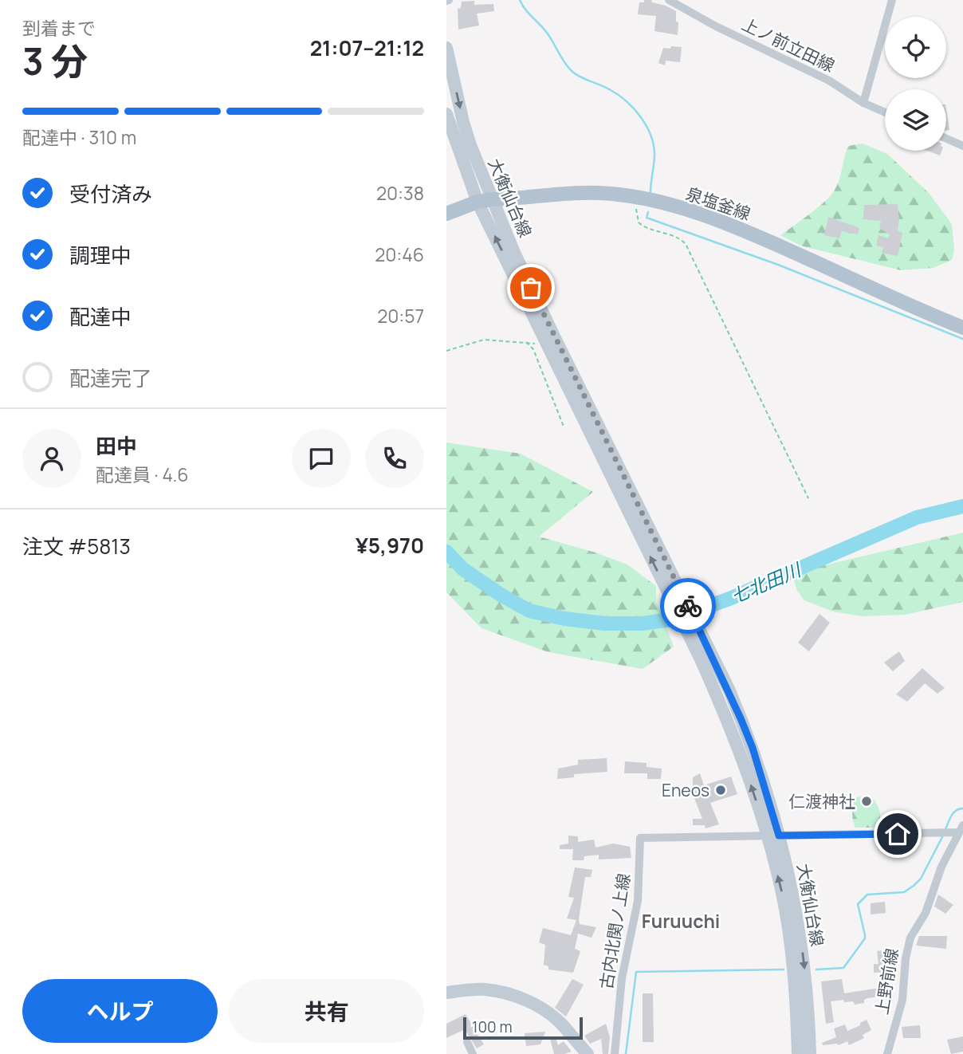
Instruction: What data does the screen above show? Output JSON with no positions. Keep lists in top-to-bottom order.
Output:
{
  "streets": {
    "main road": ["大衡仙台線", "泉塩釜線"],
    "street": ["上ノ前立田線", "古内北関ノ上線", "上野前線"]
  },
  "crossings": [
    ["大衡仙台線", "泉塩釜線"],
    ["大衡仙台線", "古内北関ノ上線"]
  ],
  "districts": ["Furuuchi"],
  "water": ["七北田川"],
  "places": ["Eneos", "仁渡神社"],
  "scale_bar": "100 m",
  "page": {
    "heading": ["3 分", "到着まで", "21:07–21:12"],
    "panel": [
      "田中",
      "配達員 · 4.6",
      "注文 #5813",
      "¥5,970"
    ],
    "bar": "配達中 · 310 m",
    "list": [
      ["受付済み", "20:38"],
      ["調理中", "20:46"],
      ["配達中", "20:57"],
      "配達完了"
    ],
    "buttons": ["ヘルプ", "共有"],
    "scale": "100 m"
  }
}
